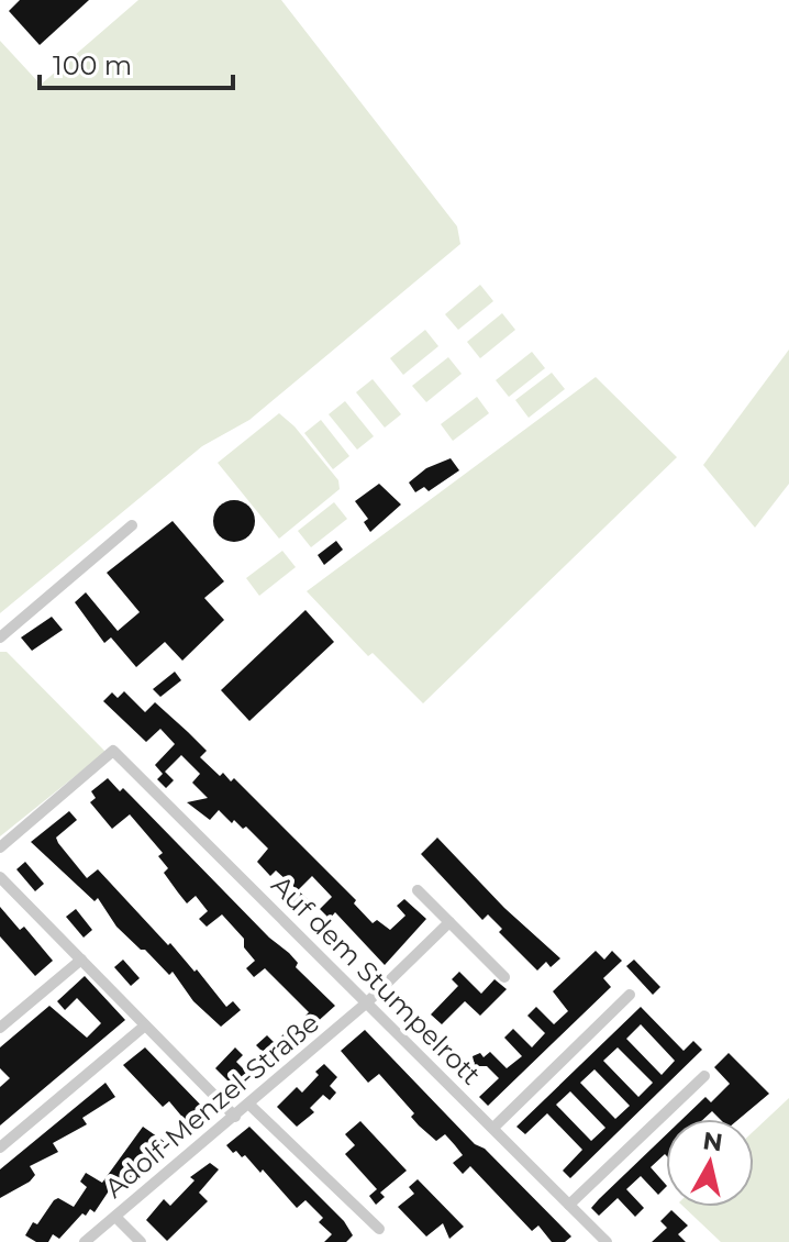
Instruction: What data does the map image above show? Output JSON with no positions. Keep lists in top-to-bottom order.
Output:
{
  "streets": {
    "street": ["Auf dem Stumpelrott", "Adolf-Menzel-Straße"]
  },
  "crossings": [
    ["Auf dem Stumpelrott", "Adolf-Menzel-Straße"]
  ],
  "scale_bar": "100 m",
  "north": "top"
}
